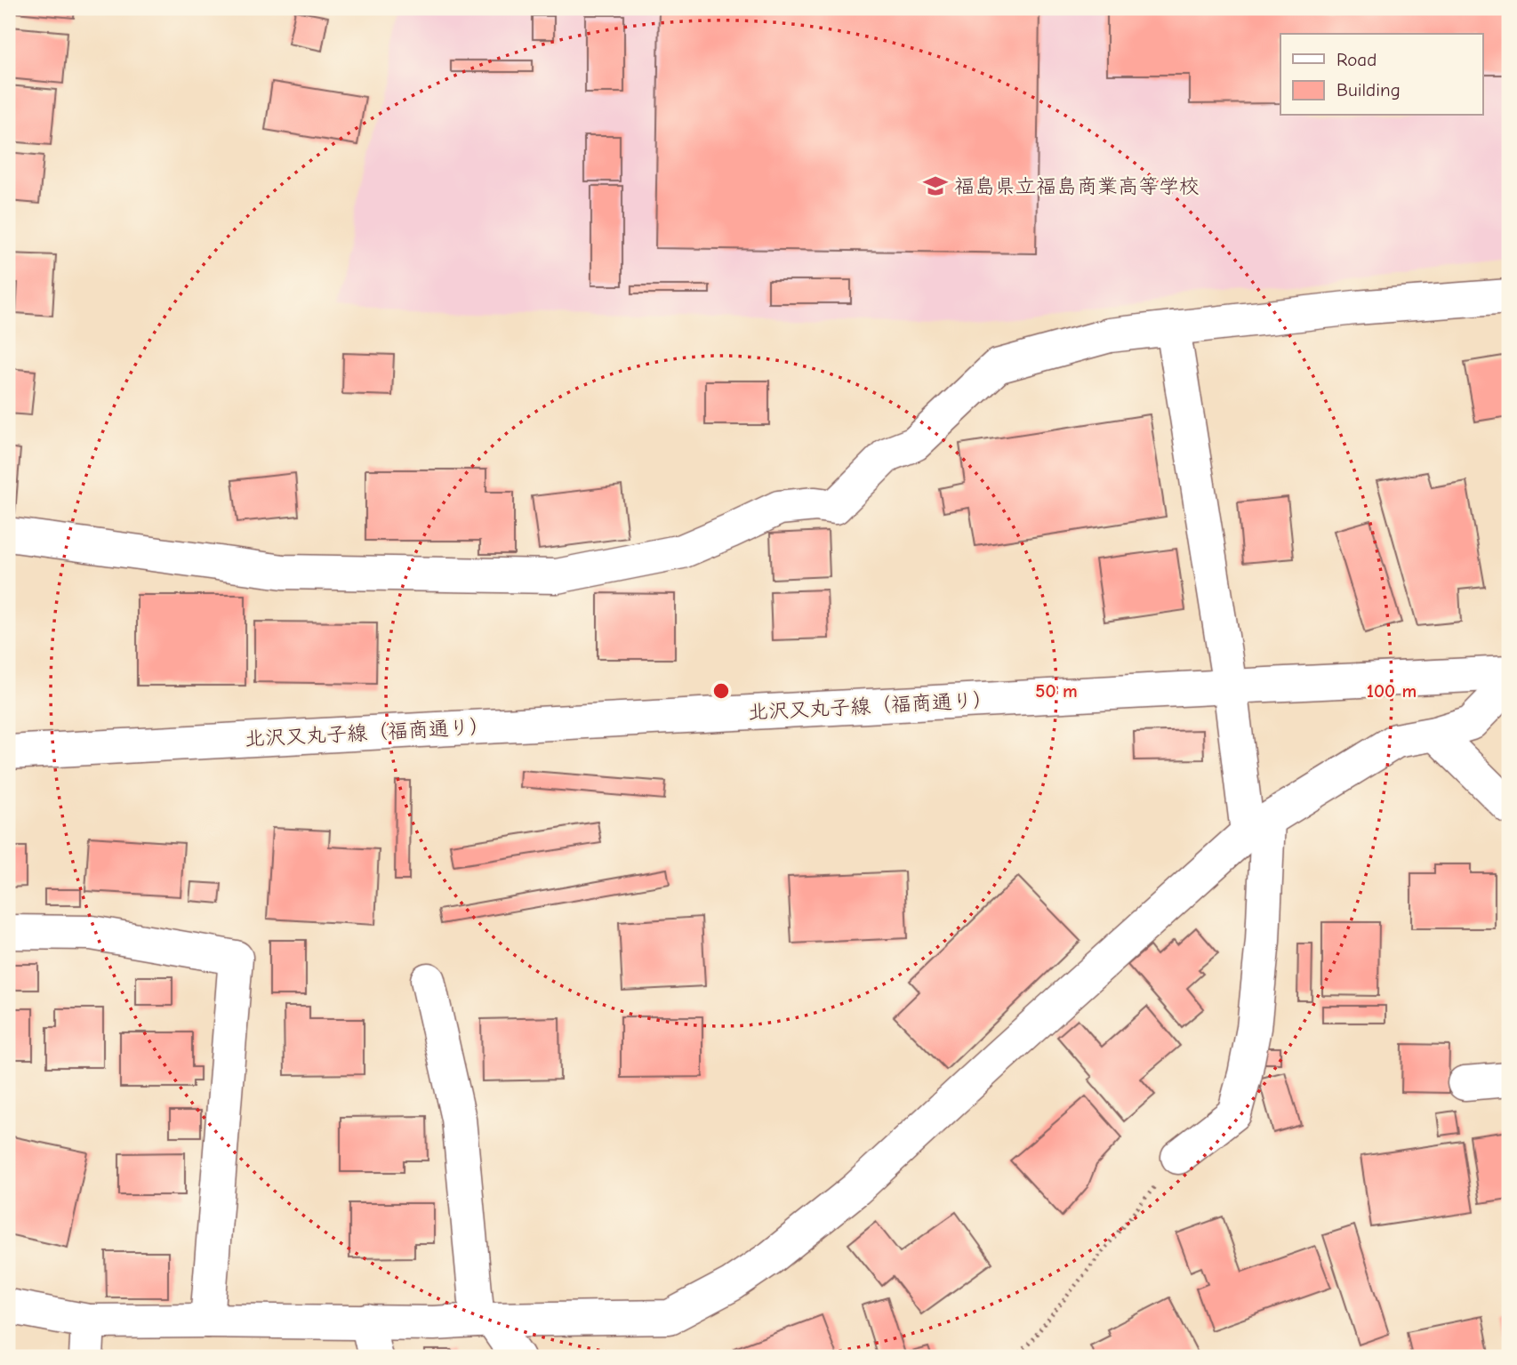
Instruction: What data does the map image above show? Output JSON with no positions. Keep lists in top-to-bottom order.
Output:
{
  "streets": {
    "street": ["北沢又丸子線（福商通り）"]
  },
  "places": {
    "school or university": ["福島県立福島商業高等学校"]
  },
  "legend": ["Road", "Building"],
  "rings": ["50 m", "100 m"]
}
